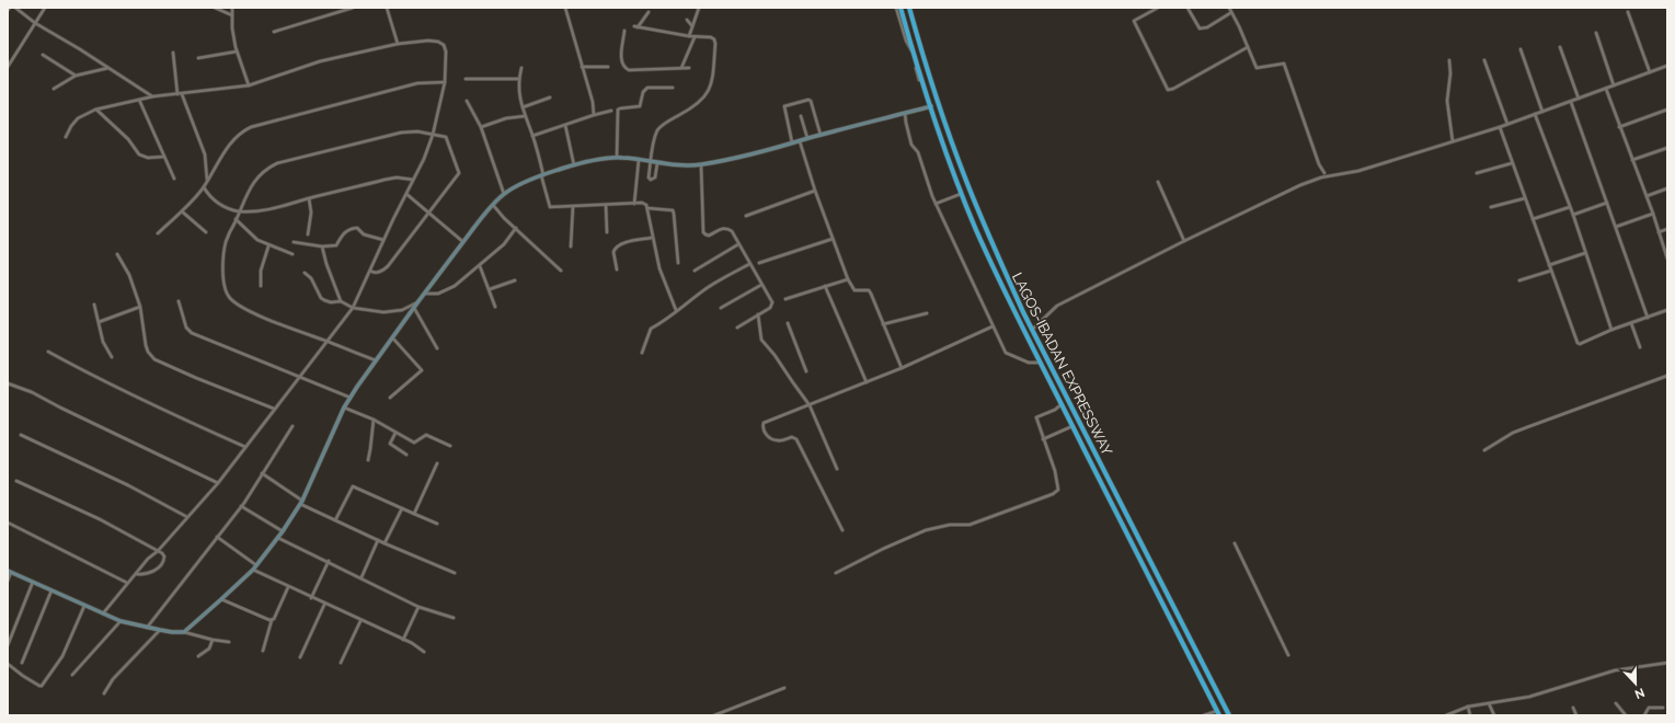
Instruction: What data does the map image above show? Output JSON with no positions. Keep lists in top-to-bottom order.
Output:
{
  "streets": {
    "highway": ["LAGOS-IBADAN EXPRESSWAY"]
  },
  "north": "bottom"
}
